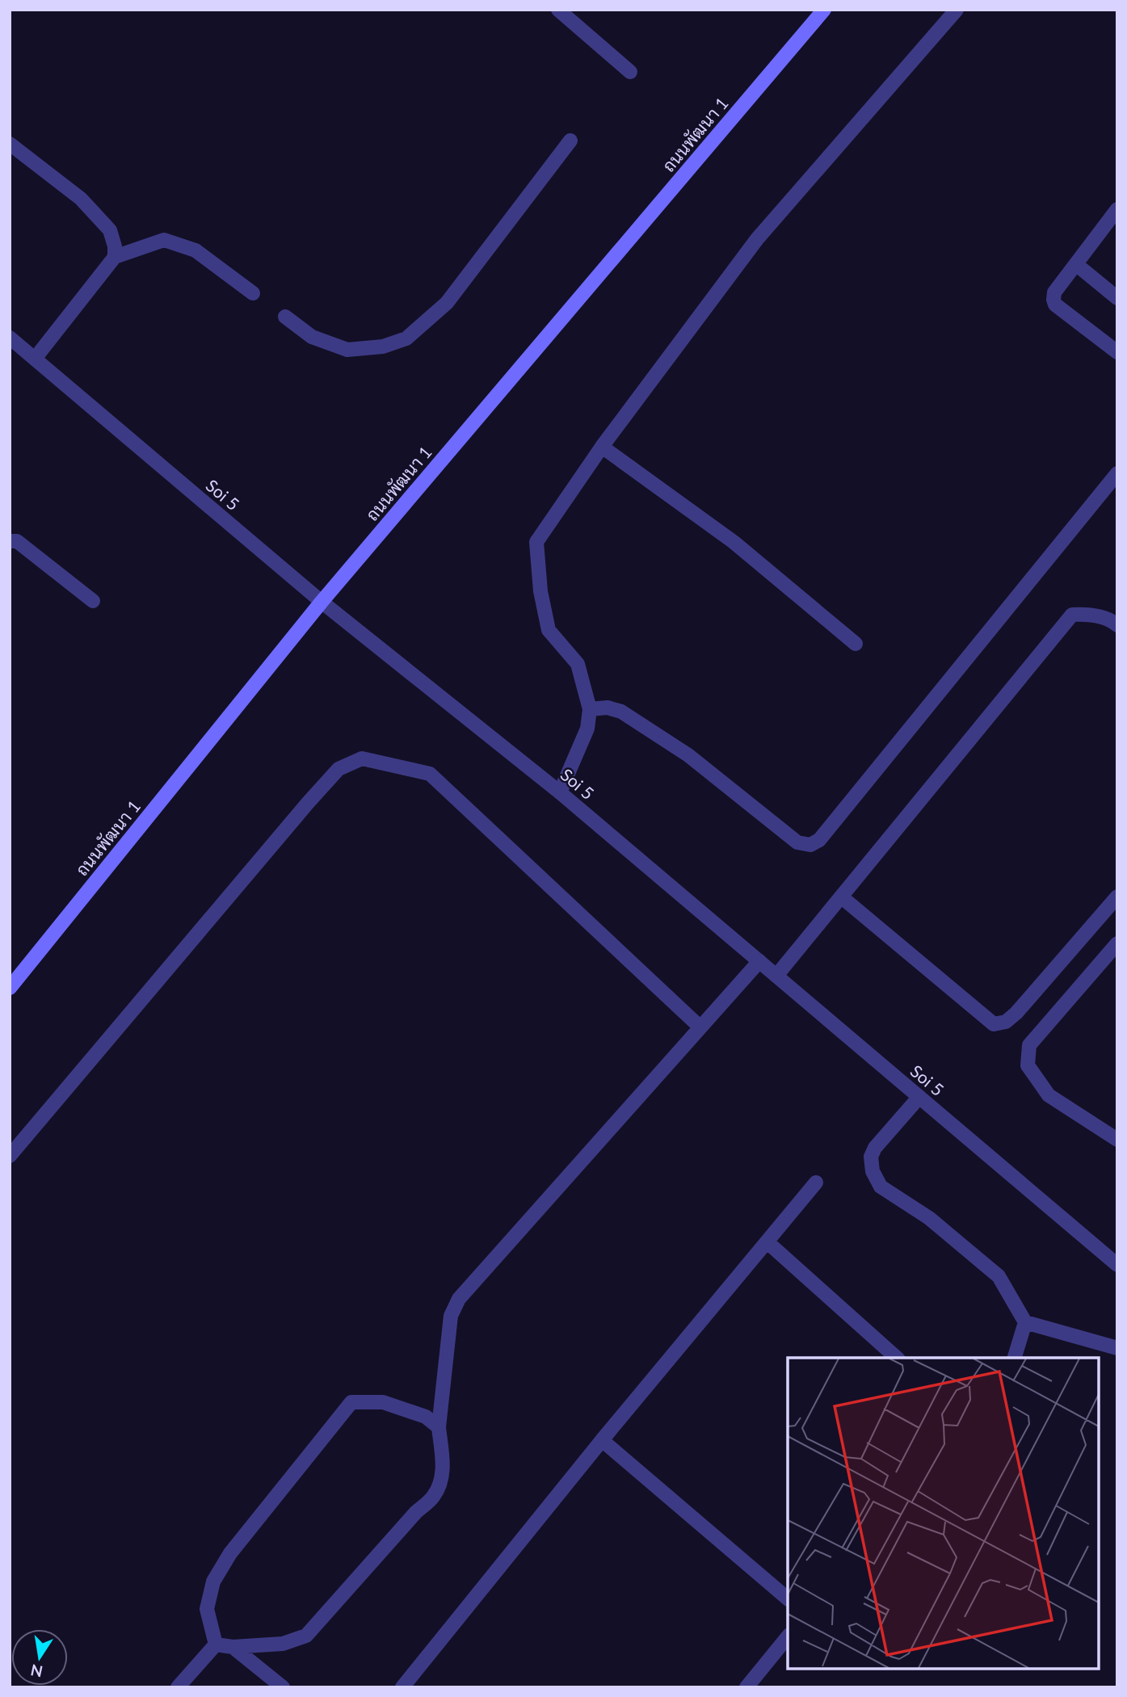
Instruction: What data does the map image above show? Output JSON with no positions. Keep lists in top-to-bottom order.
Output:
{
  "streets": {
    "main road": ["ถนนพัฒนา 1"],
    "street": ["Soi 5"]
  },
  "crossings": [
    ["ถนนพัฒนา 1", "Soi 5"]
  ],
  "north": "bottom"
}
